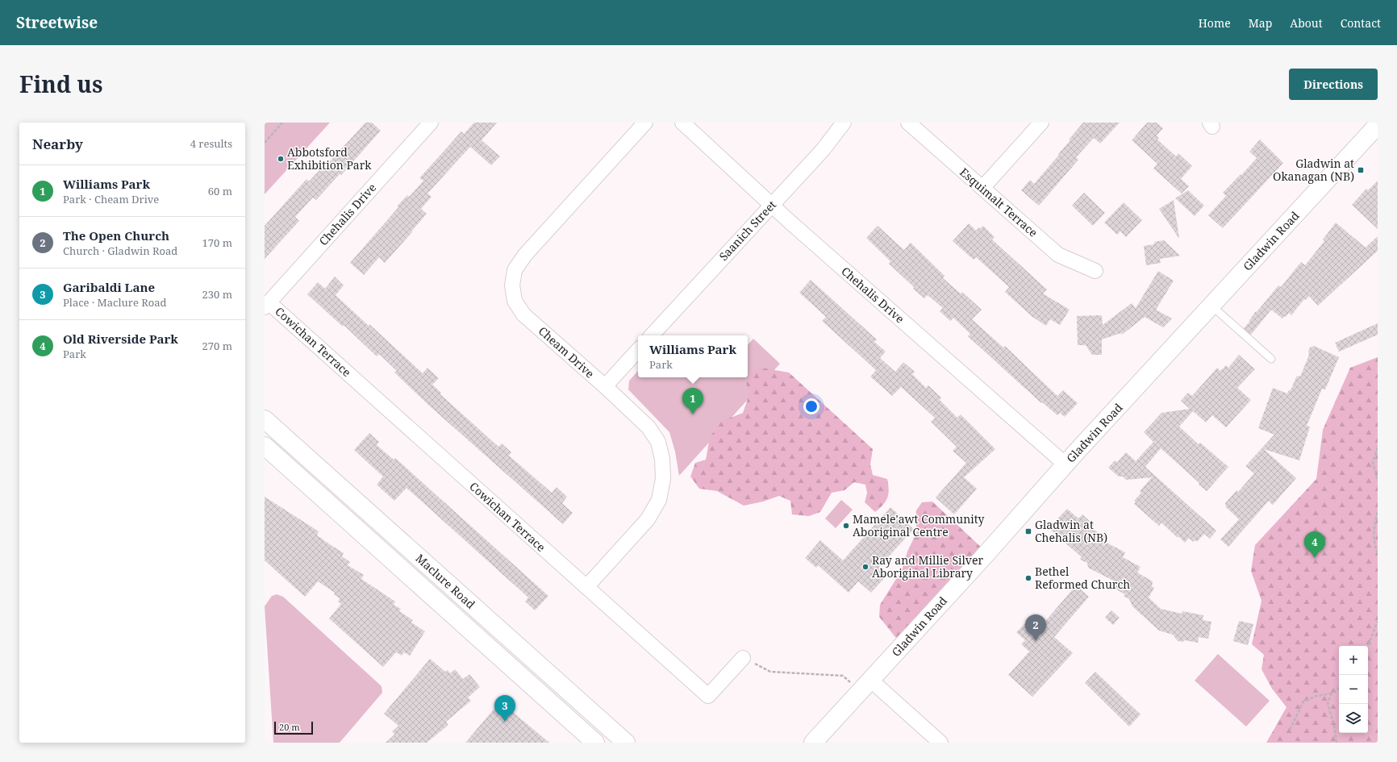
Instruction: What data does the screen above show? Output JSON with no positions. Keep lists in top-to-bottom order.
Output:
{
  "streets": {
    "main road": ["Gladwin Road", "Maclure Road"],
    "street": [
      "Esquimalt Terrace",
      "Chehalis Drive",
      "Saanich Street",
      "Cowichan Terrace",
      "Cheam Drive"
    ]
  },
  "crossings": [
    ["Chehalis Drive", "Saanich Street"],
    ["Chehalis Drive", "Gladwin Road"],
    ["Chehalis Drive", "Cowichan Terrace"],
    ["Cowichan Terrace", "Cheam Drive"]
  ],
  "places": {
    "other": [
      "Abbotsford Exhibition Park",
      "Mamele'awt Community Aboriginal Centre",
      "Ray and Millie Silver Aboriginal Library",
      "Bethel Reformed Church"
    ],
    "transit": ["Gladwin at Okanagan (NB)", "Gladwin at Chehalis (NB)"]
  },
  "scale_bar": "20 m",
  "page": {
    "header": "Streetwise",
    "nav": [
      "Home",
      "Map",
      "About",
      "Contact"
    ],
    "title": "Find us",
    "buttons": "Directions",
    "heading": ["Nearby", "4 results"],
    "list": [
      {
        "mark": "1",
        "name": "Williams Park",
        "note": "Park · Cheam Drive",
        "value": "60 m"
      },
      {
        "mark": "2",
        "name": "The Open Church",
        "note": "Church · Gladwin Road",
        "value": "170 m"
      },
      {
        "mark": "3",
        "name": "Garibaldi Lane",
        "note": "Place · Maclure Road",
        "value": "230 m"
      },
      {
        "mark": "4",
        "name": "Old Riverside Park",
        "note": "Park",
        "value": "270 m"
      }
    ],
    "popup": ["Williams Park", "Park"],
    "pins": [
      "1",
      "4",
      "2",
      "3"
    ],
    "map_buttons": ["+", "−"],
    "scale": "20 m"
  }
}
